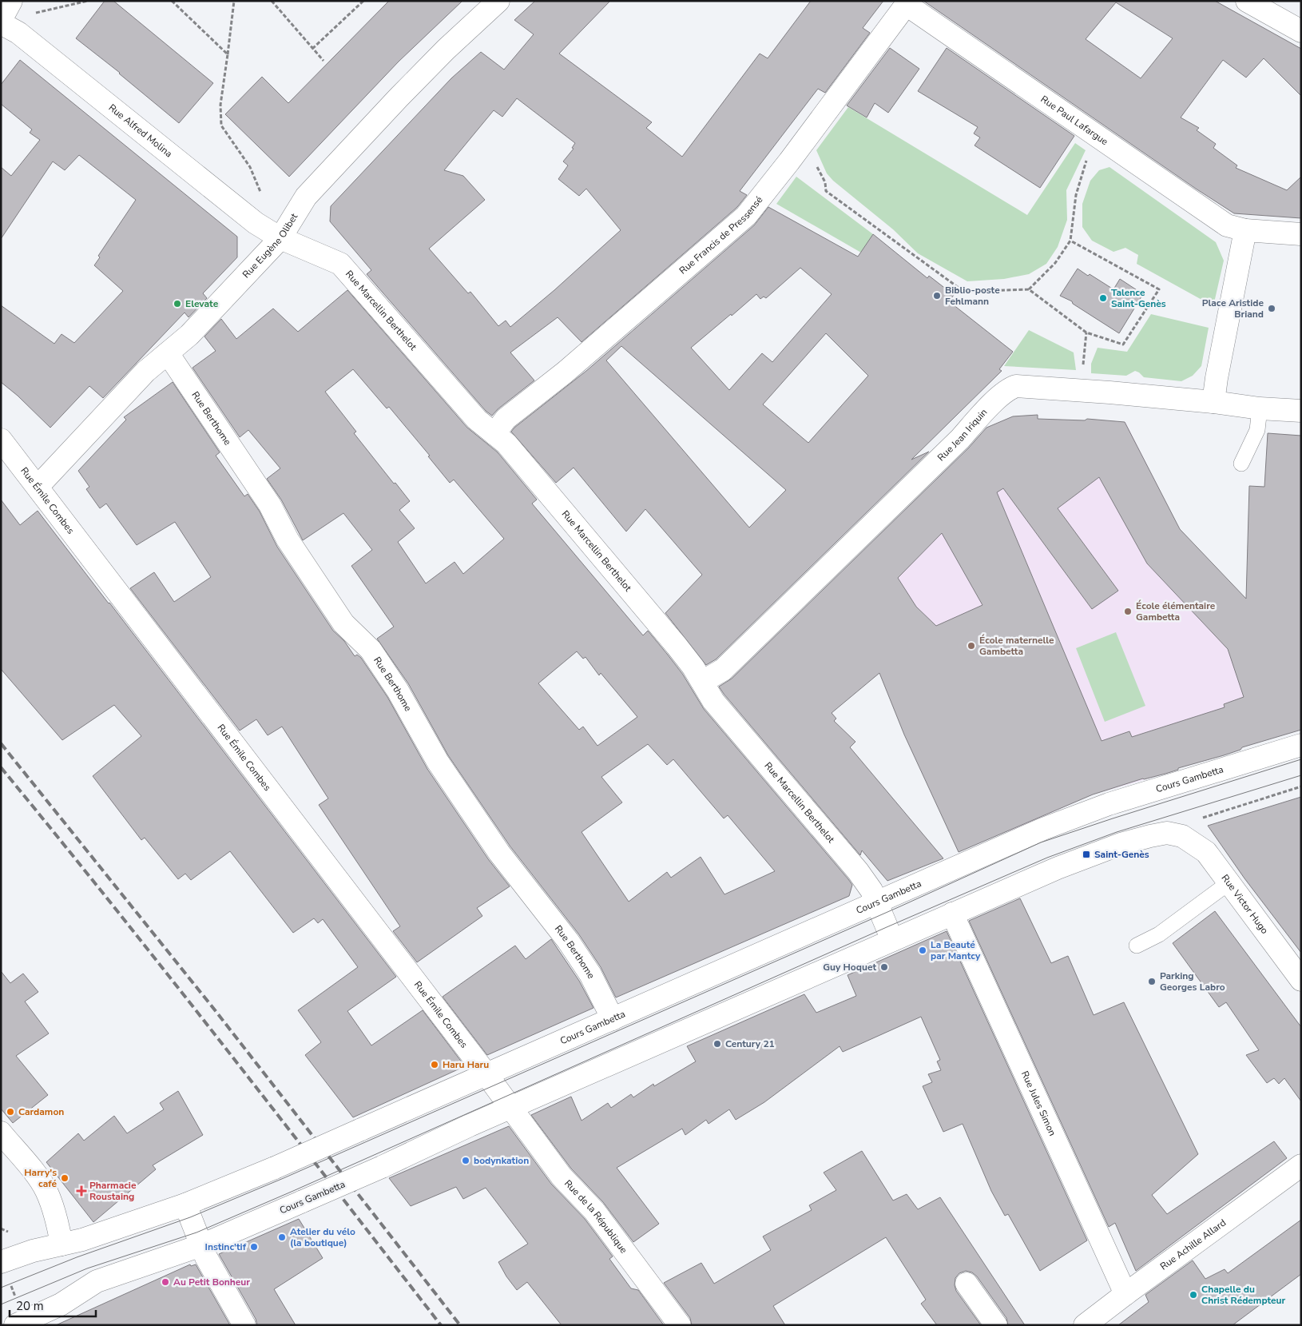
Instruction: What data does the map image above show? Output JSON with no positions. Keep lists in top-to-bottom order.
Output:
{
  "streets": {
    "street": [
      "Rue Paul Lafargue",
      "Rue Alfred Molina",
      "Rue Francis de Pressensé",
      "Rue Eugène Olibet",
      "Rue Marcellin Berthelot",
      "Rue Berthome",
      "Rue Jean Iriquin",
      "Rue Émile Combes",
      "Cours Gambetta",
      "Rue Victor Hugo",
      "Rue Jules Simon",
      "Rue de la République",
      "Rue Achille Allard"
    ]
  },
  "crossings": [
    ["Rue Paul Lafargue", "Rue Francis de Pressensé"],
    ["Rue Alfred Molina", "Rue Eugène Olibet"],
    ["Rue Alfred Molina", "Rue Marcellin Berthelot"],
    ["Rue Francis de Pressensé", "Rue Marcellin Berthelot"],
    ["Rue Eugène Olibet", "Rue Marcellin Berthelot"],
    ["Rue Eugène Olibet", "Rue Berthome"],
    ["Rue Eugène Olibet", "Rue Émile Combes"],
    ["Rue Marcellin Berthelot", "Rue Jean Iriquin"],
    ["Rue Marcellin Berthelot", "Cours Gambetta"],
    ["Rue Berthome", "Cours Gambetta"],
    ["Rue Émile Combes", "Cours Gambetta"],
    ["Cours Gambetta", "Rue Victor Hugo"],
    ["Cours Gambetta", "Rue Jules Simon"],
    ["Cours Gambetta", "Rue de la République"],
    ["Rue Jules Simon", "Rue Achille Allard"]
  ],
  "places": {
    "other": [
      "Biblio-poste Fehlmann",
      "Talence Saint-Genès",
      "Elevate",
      "Place Aristide Briand",
      "École élémentaire Gambetta",
      "École maternelle Gambetta",
      "La Beauté par Mantcy",
      "Guy Hoquet",
      "Parking Georges Labro",
      "Century 21",
      "Haru Haru",
      "Cardamon",
      "bodynkation",
      "Harry's café",
      "Atelier du vélo (la boutique)",
      "Instinc'tif",
      "Au Petit Bonheur",
      "Chapelle du Christ Rédempteur"
    ],
    "transit": ["Saint-Genès"],
    "health": ["Pharmacie Roustaing"]
  },
  "scale_bar": "20 m"
}
